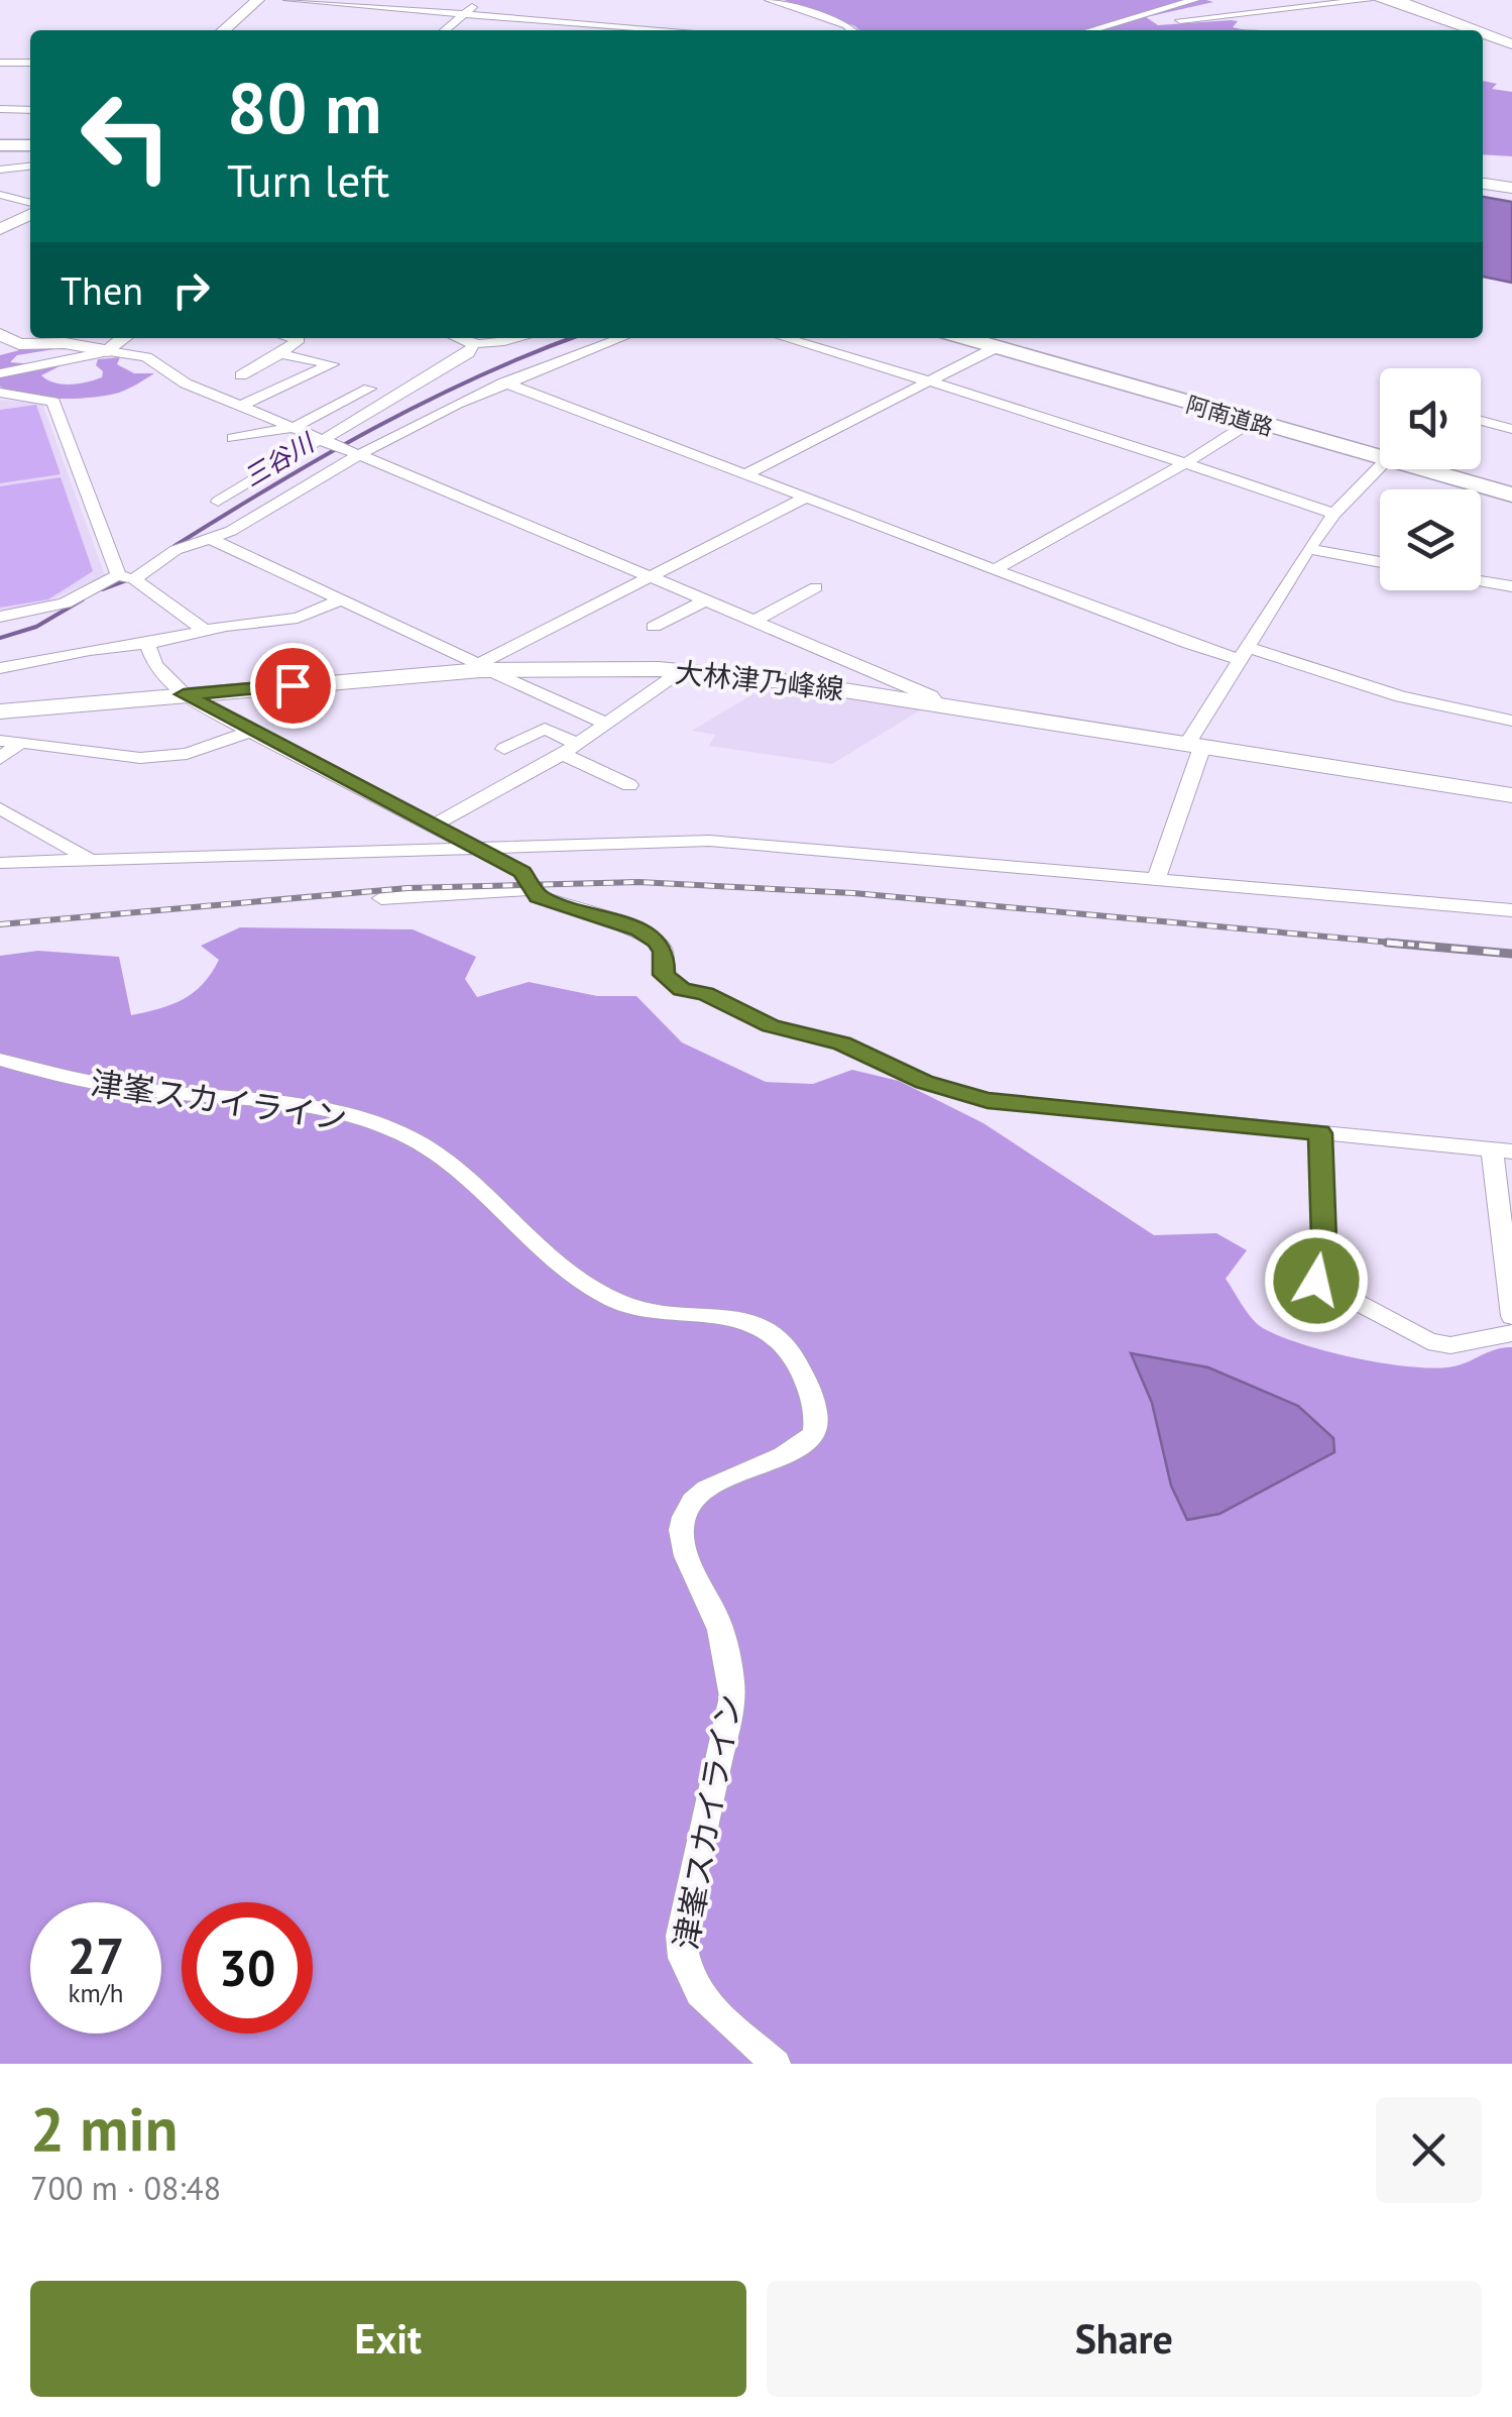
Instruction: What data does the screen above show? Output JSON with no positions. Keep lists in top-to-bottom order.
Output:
{
  "streets": {
    "highway": ["阿南道路"],
    "main road": ["大林津乃峰線"],
    "street": ["津峯スカイライン"]
  },
  "water": ["三谷川"],
  "page": {
    "turn": ["80 m", "Turn left"],
    "then": "Then",
    "speed": "27 km/h",
    "limit": "30",
    "heading": ["2 min", "700 m · 08:48"],
    "buttons": ["Exit", "Share"]
  }
}
